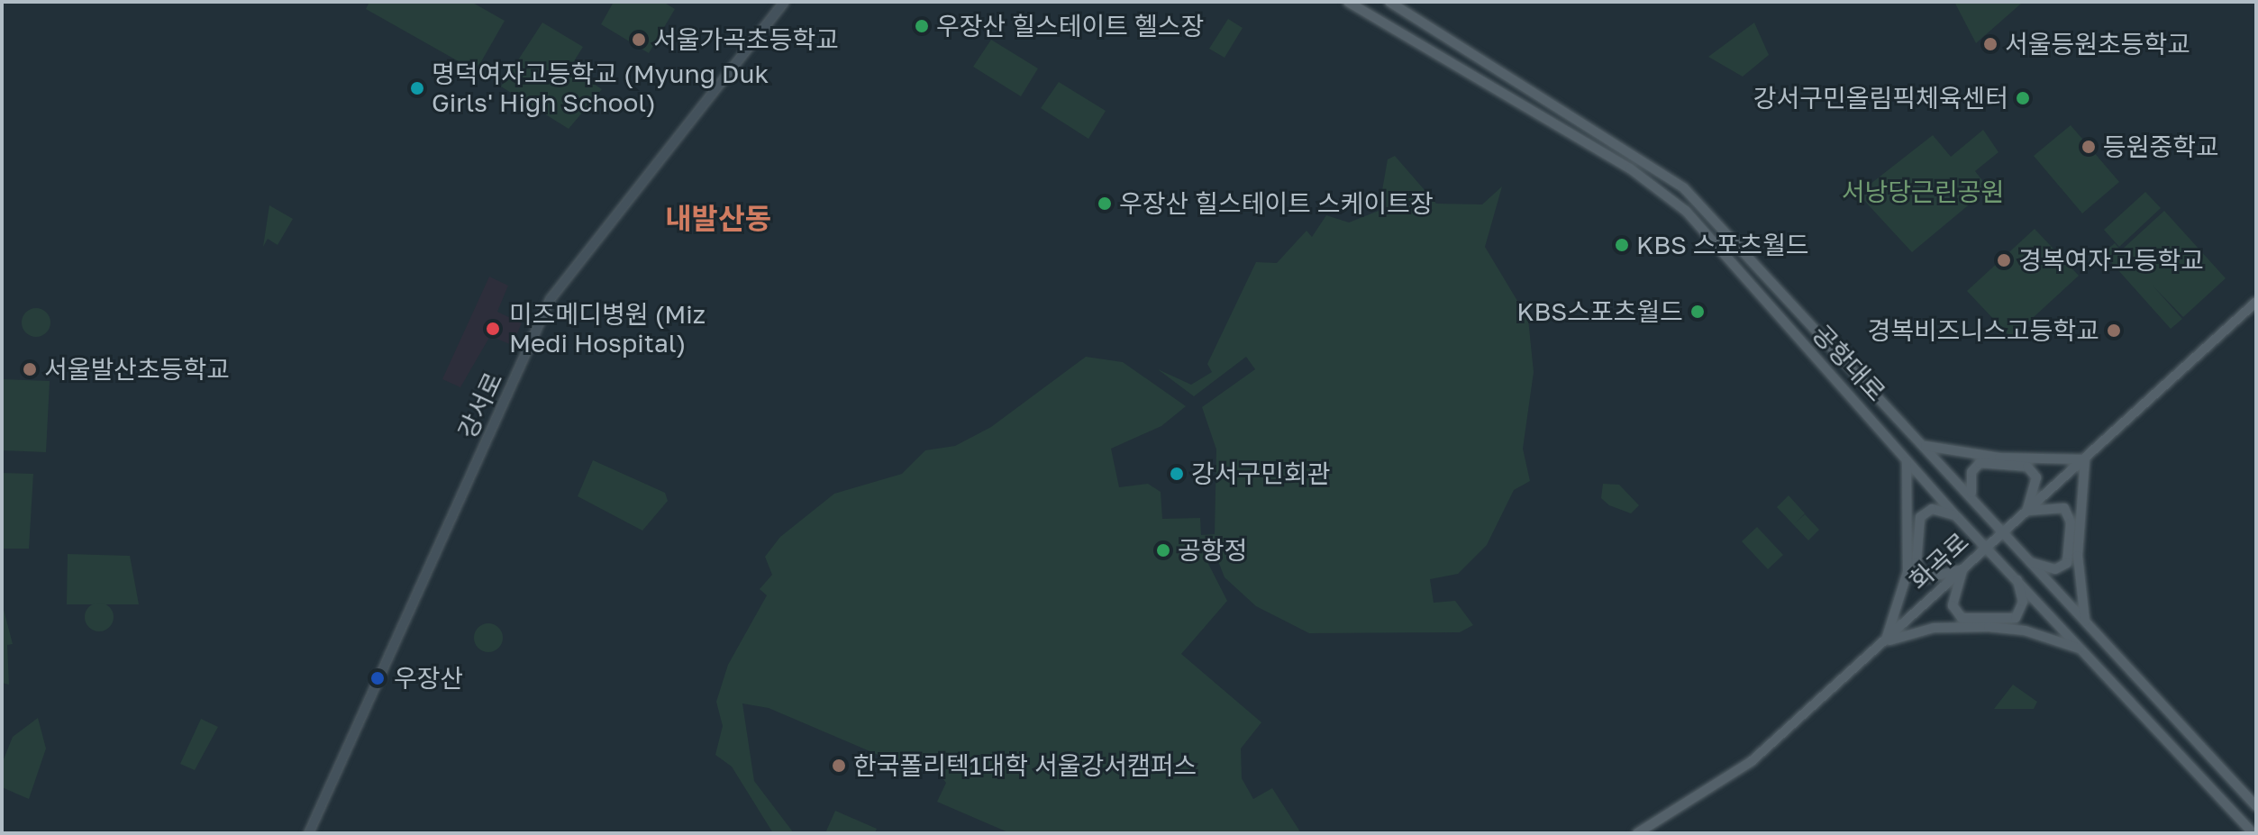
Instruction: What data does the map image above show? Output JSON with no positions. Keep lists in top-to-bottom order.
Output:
{
  "streets": {
    "main road": ["공항대로", "강서로", "화곡로"]
  },
  "crossings": [
    ["공항대로", "화곡로"]
  ],
  "districts": ["내발산동"],
  "parks": ["서낭당근린공원"],
  "places": [
    "우장산 힐스테이트 헬스장",
    "서울가곡초등학교",
    "서울등원초등학교",
    "명덕여자고등학교 (Myung Duk Girls' High School)",
    "강서구민올림픽체육센터",
    "등원중학교",
    "우장산 힐스테이트 스케이트장",
    "KBS 스포츠월드",
    "경복여자고등학교",
    "KBS스포츠월드",
    "미즈메디병원 (Miz Medi Hospital)",
    "경복비즈니스고등학교",
    "서울발산초등학교",
    "강서구민회관",
    "공항정",
    "우장산",
    "한국폴리텍1대학 서울강서캠퍼스"
  ]
}
